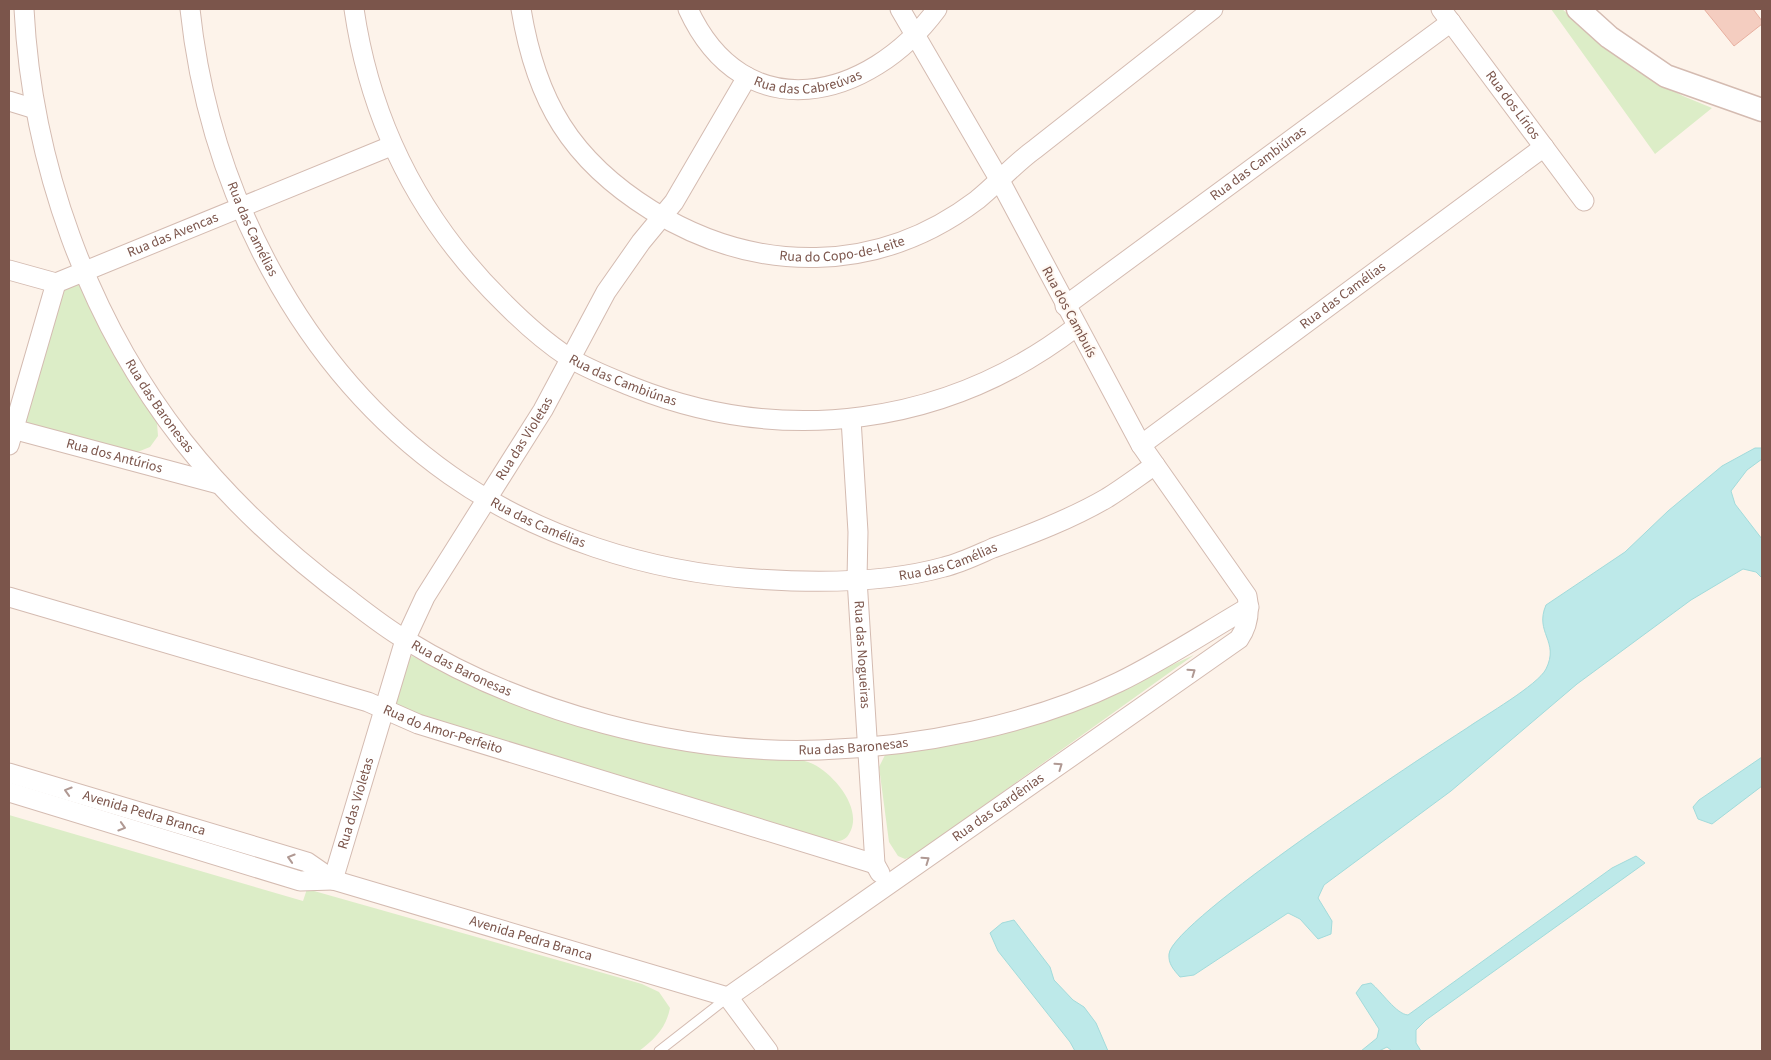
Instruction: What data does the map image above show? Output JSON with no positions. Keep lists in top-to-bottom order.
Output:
{
  "streets": {
    "street": [
      "Rua das Cabreúvas",
      "Rua dos Lírios",
      "Rua das Cambiúnas",
      "Rua das Camélias",
      "Rua das Avencas",
      "Rua do Copo-de-Leite",
      "Rua dos Cambuís",
      "Rua das Baronesas",
      "Rua das Violetas",
      "Rua dos Antúrios",
      "Rua das Nogueiras",
      "Rua do Amor-Perfeito",
      "Rua das Gardênias",
      "Avenida Pedra Branca"
    ]
  },
  "crossings": [
    ["Rua das Cabreúvas", "Rua dos Cambuís"],
    ["Rua das Cabreúvas", "Rua das Violetas"],
    ["Rua dos Lírios", "Rua das Cambiúnas"],
    ["Rua dos Lírios", "Rua das Camélias"],
    ["Rua das Cambiúnas", "Rua das Avencas"],
    ["Rua das Cambiúnas", "Rua dos Cambuís"],
    ["Rua das Cambiúnas", "Rua das Violetas"],
    ["Rua das Cambiúnas", "Rua das Nogueiras"],
    ["Rua das Camélias", "Rua das Avencas"],
    ["Rua das Camélias", "Rua dos Cambuís"],
    ["Rua das Camélias", "Rua das Violetas"],
    ["Rua das Camélias", "Rua das Nogueiras"],
    ["Rua das Avencas", "Rua das Baronesas"],
    ["Rua do Copo-de-Leite", "Rua dos Cambuís"],
    ["Rua do Copo-de-Leite", "Rua das Violetas"],
    ["Rua dos Cambuís", "Rua das Baronesas"],
    ["Rua dos Cambuís", "Rua das Gardênias"],
    ["Rua das Baronesas", "Rua das Violetas"],
    ["Rua das Baronesas", "Rua dos Antúrios"],
    ["Rua das Baronesas", "Rua das Nogueiras"],
    ["Rua das Baronesas", "Rua das Gardênias"],
    ["Rua das Violetas", "Rua do Amor-Perfeito"],
    ["Rua das Violetas", "Avenida Pedra Branca"],
    ["Rua das Nogueiras", "Rua do Amor-Perfeito"],
    ["Rua das Nogueiras", "Rua das Gardênias"],
    ["Rua das Gardênias", "Avenida Pedra Branca"]
  ],
  "one_way": ["Rua das Gardênias"]
}
